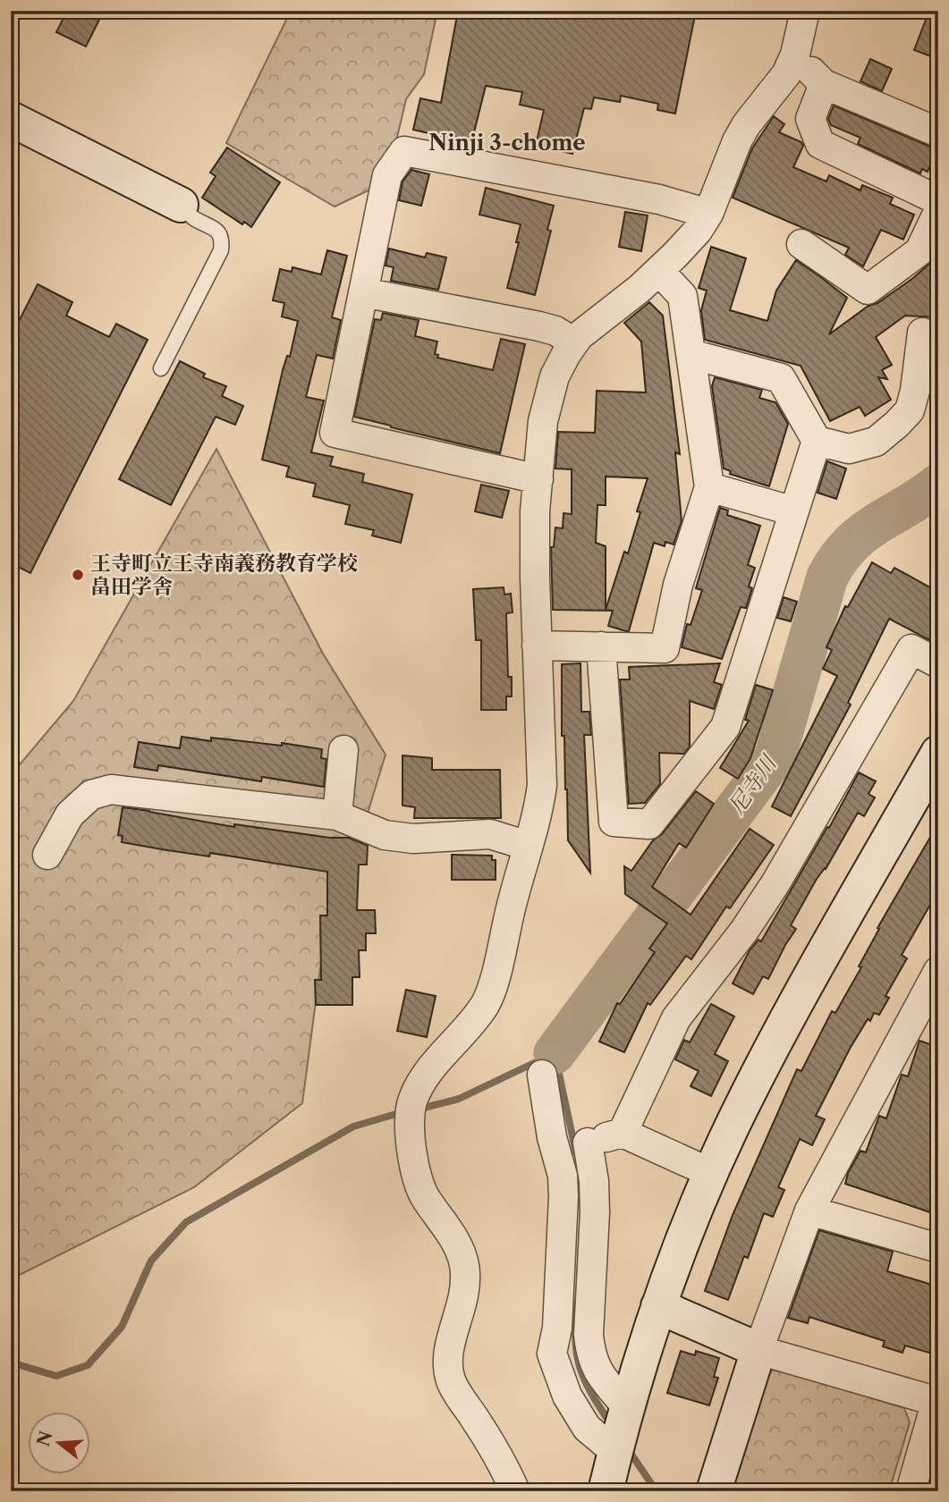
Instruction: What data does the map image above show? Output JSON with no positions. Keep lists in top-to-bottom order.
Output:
{
  "districts": ["Ninji 3-chome"],
  "water": ["尼寺川"],
  "places": ["王寺町立王寺南義務教育学校 畠田学舎"],
  "north": "left"
}
